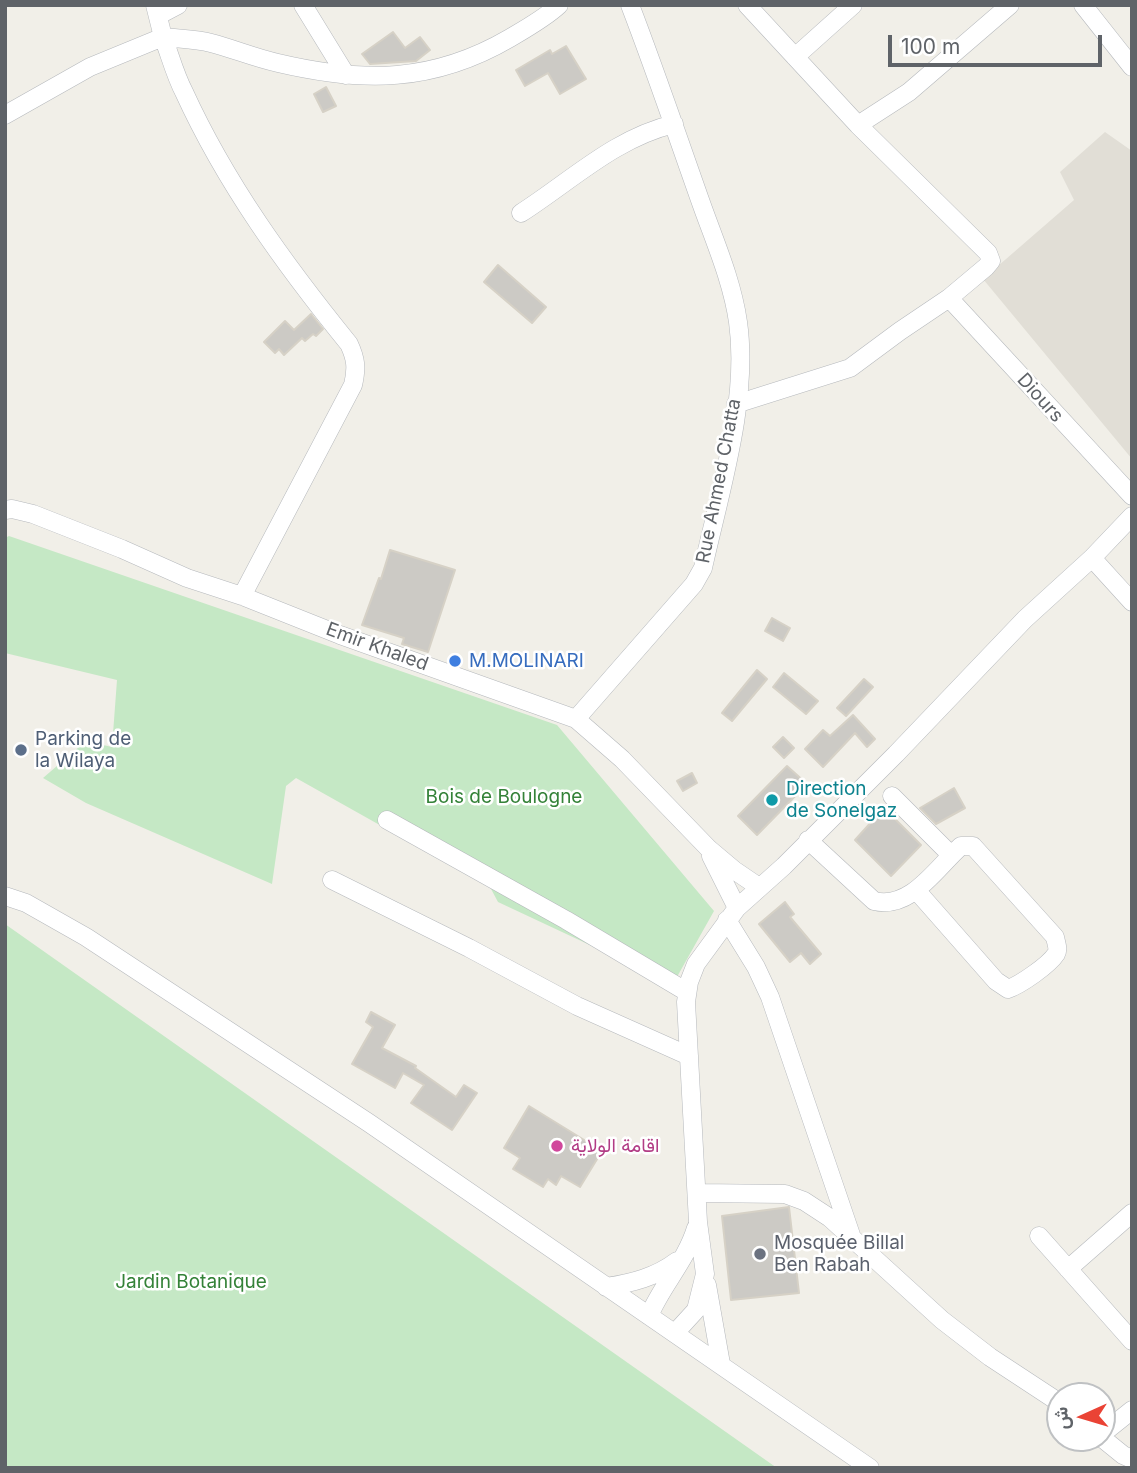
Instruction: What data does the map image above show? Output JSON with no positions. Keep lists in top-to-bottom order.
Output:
{
  "streets": {
    "street": ["Diours", "Rue Ahmed Chatta", "Emir Khaled"]
  },
  "crossings": [
    ["Rue Ahmed Chatta", "Emir Khaled"]
  ],
  "parks": ["Bois de Boulogne", "Jardin Botanique"],
  "places": [
    "M.MOLINARI",
    "Parking de la Wilaya",
    "Direction de Sonelgaz",
    "اقامة الولاية",
    "Mosquée Billal Ben Rabah"
  ],
  "scale_bar": "100 m",
  "north": "left"
}
